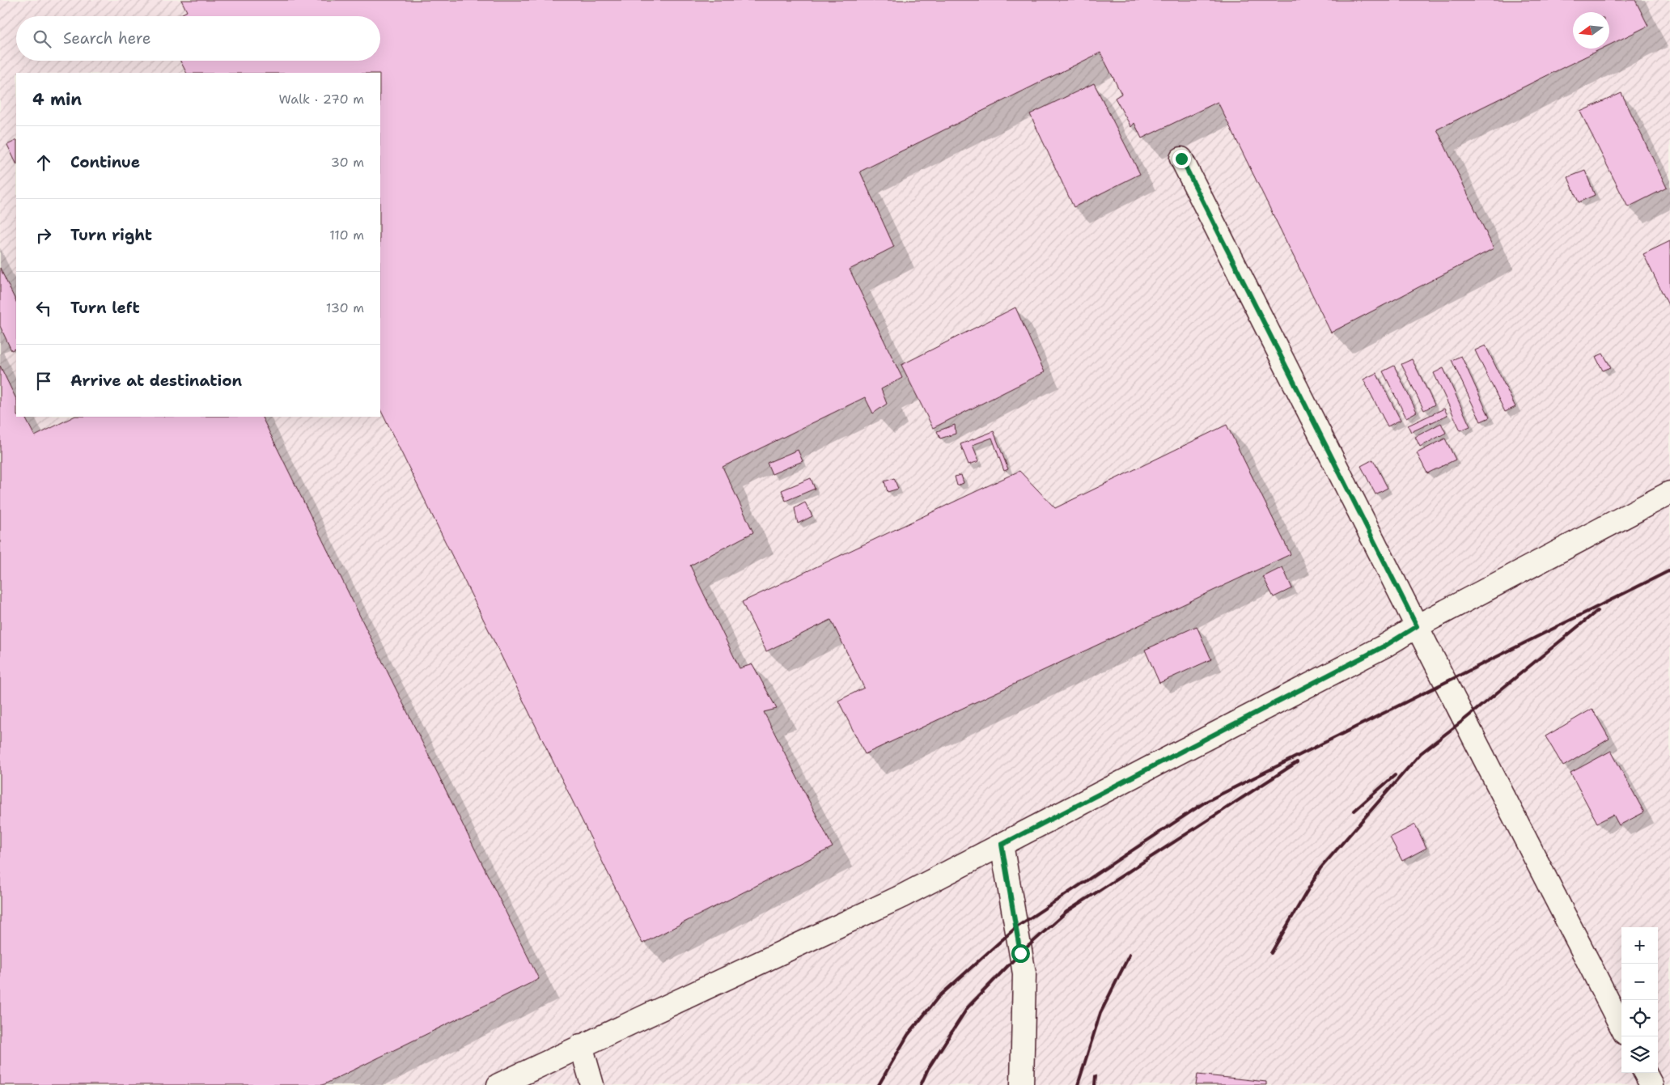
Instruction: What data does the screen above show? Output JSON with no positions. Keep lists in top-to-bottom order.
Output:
{
  "north": "left",
  "page": {
    "search": "Search here",
    "heading": ["4 min", "Walk · 270 m"],
    "list": [
      ["Continue", "30 m"],
      ["Turn right", "110 m"],
      ["Turn left", "130 m"],
      "Arrive at destination"
    ],
    "map_buttons": ["+", "−"]
  }
}
